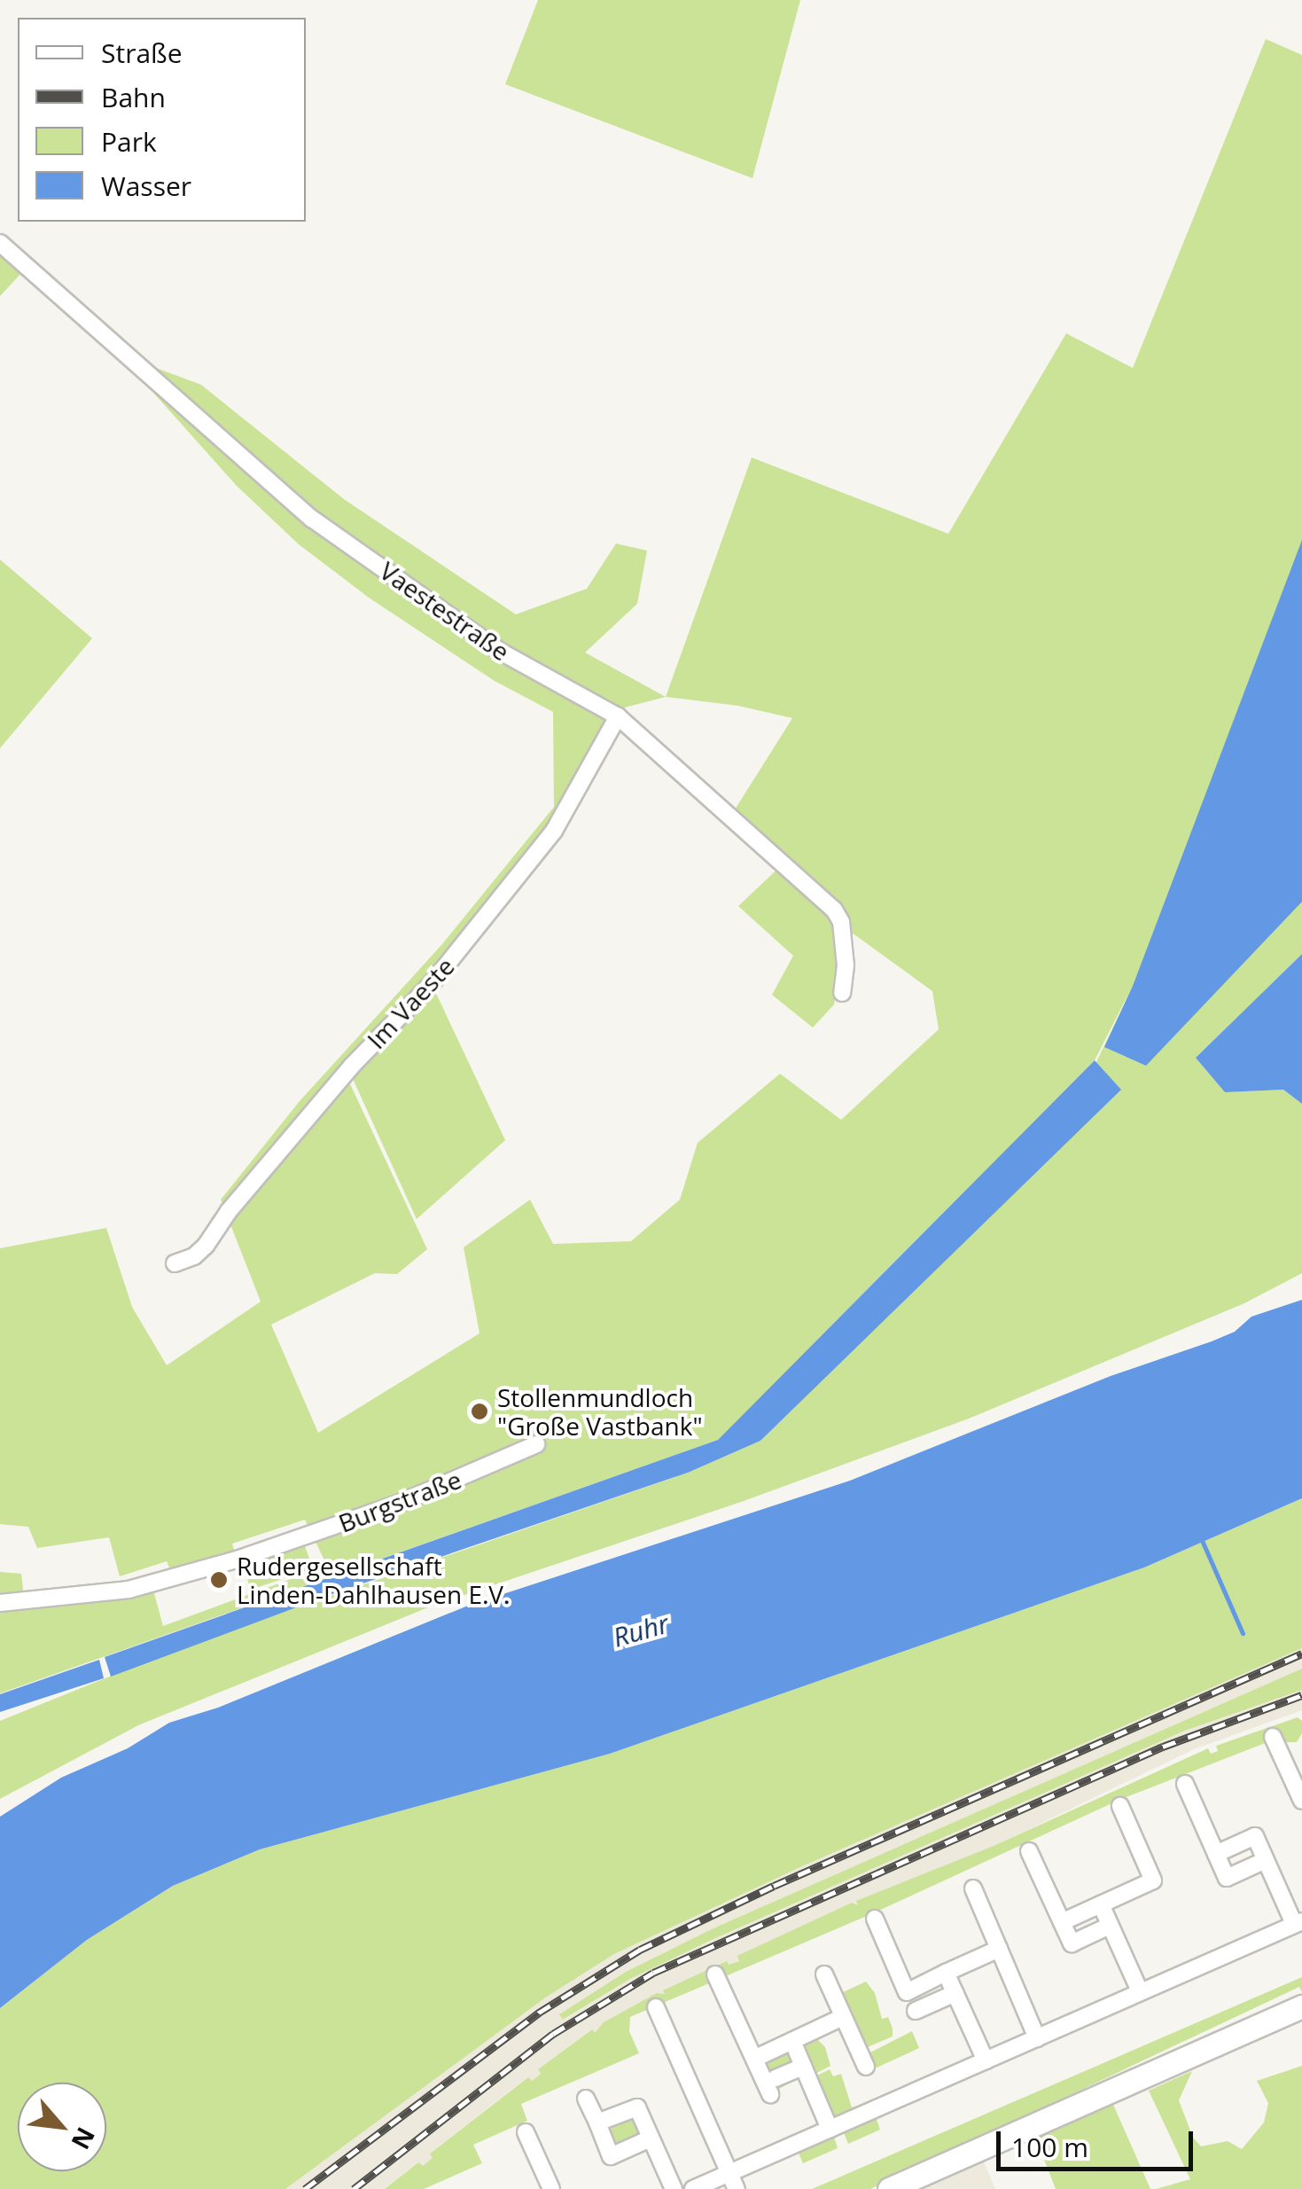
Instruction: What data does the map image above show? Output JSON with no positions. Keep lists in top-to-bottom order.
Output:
{
  "streets": {
    "street": ["Vaestestraße", "Im Vaeste", "Burgstraße"]
  },
  "crossings": [
    ["Vaestestraße", "Im Vaeste"]
  ],
  "water": ["Ruhr"],
  "places": ["Stollenmundloch \"Große Vastbank\"", "Rudergesellschaft Linden-Dahlhausen E.V."],
  "legend": [
    "Straße",
    "Bahn",
    "Park",
    "Wasser"
  ],
  "scale_bar": "100 m",
  "north": "bottom right"
}
